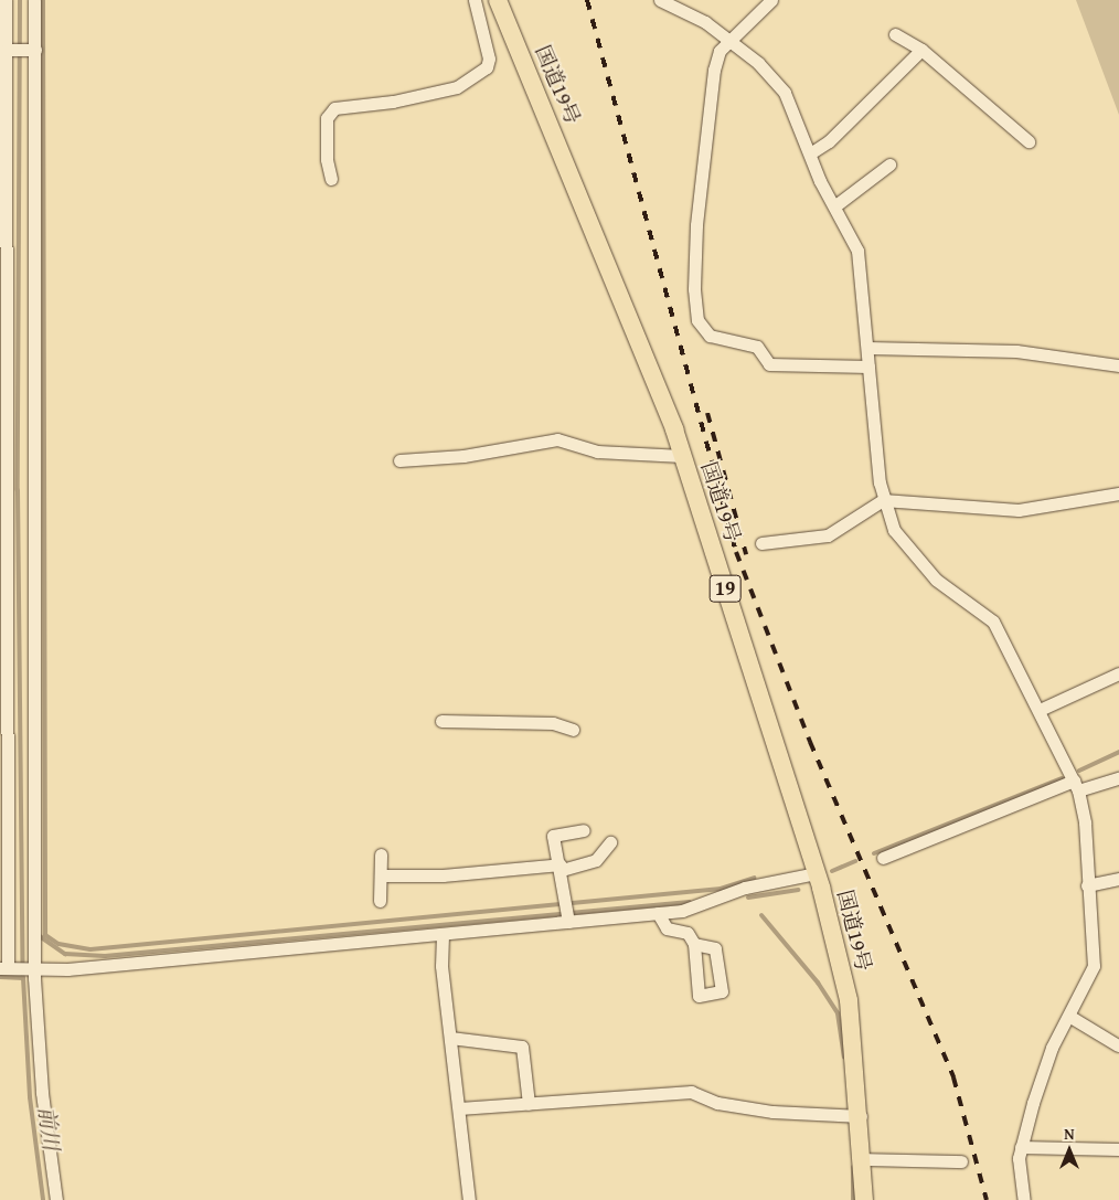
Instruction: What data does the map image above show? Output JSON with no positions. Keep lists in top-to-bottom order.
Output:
{
  "streets": {
    "highway": ["国道19号", "19"]
  },
  "water": ["前川"],
  "north": "top"
}
